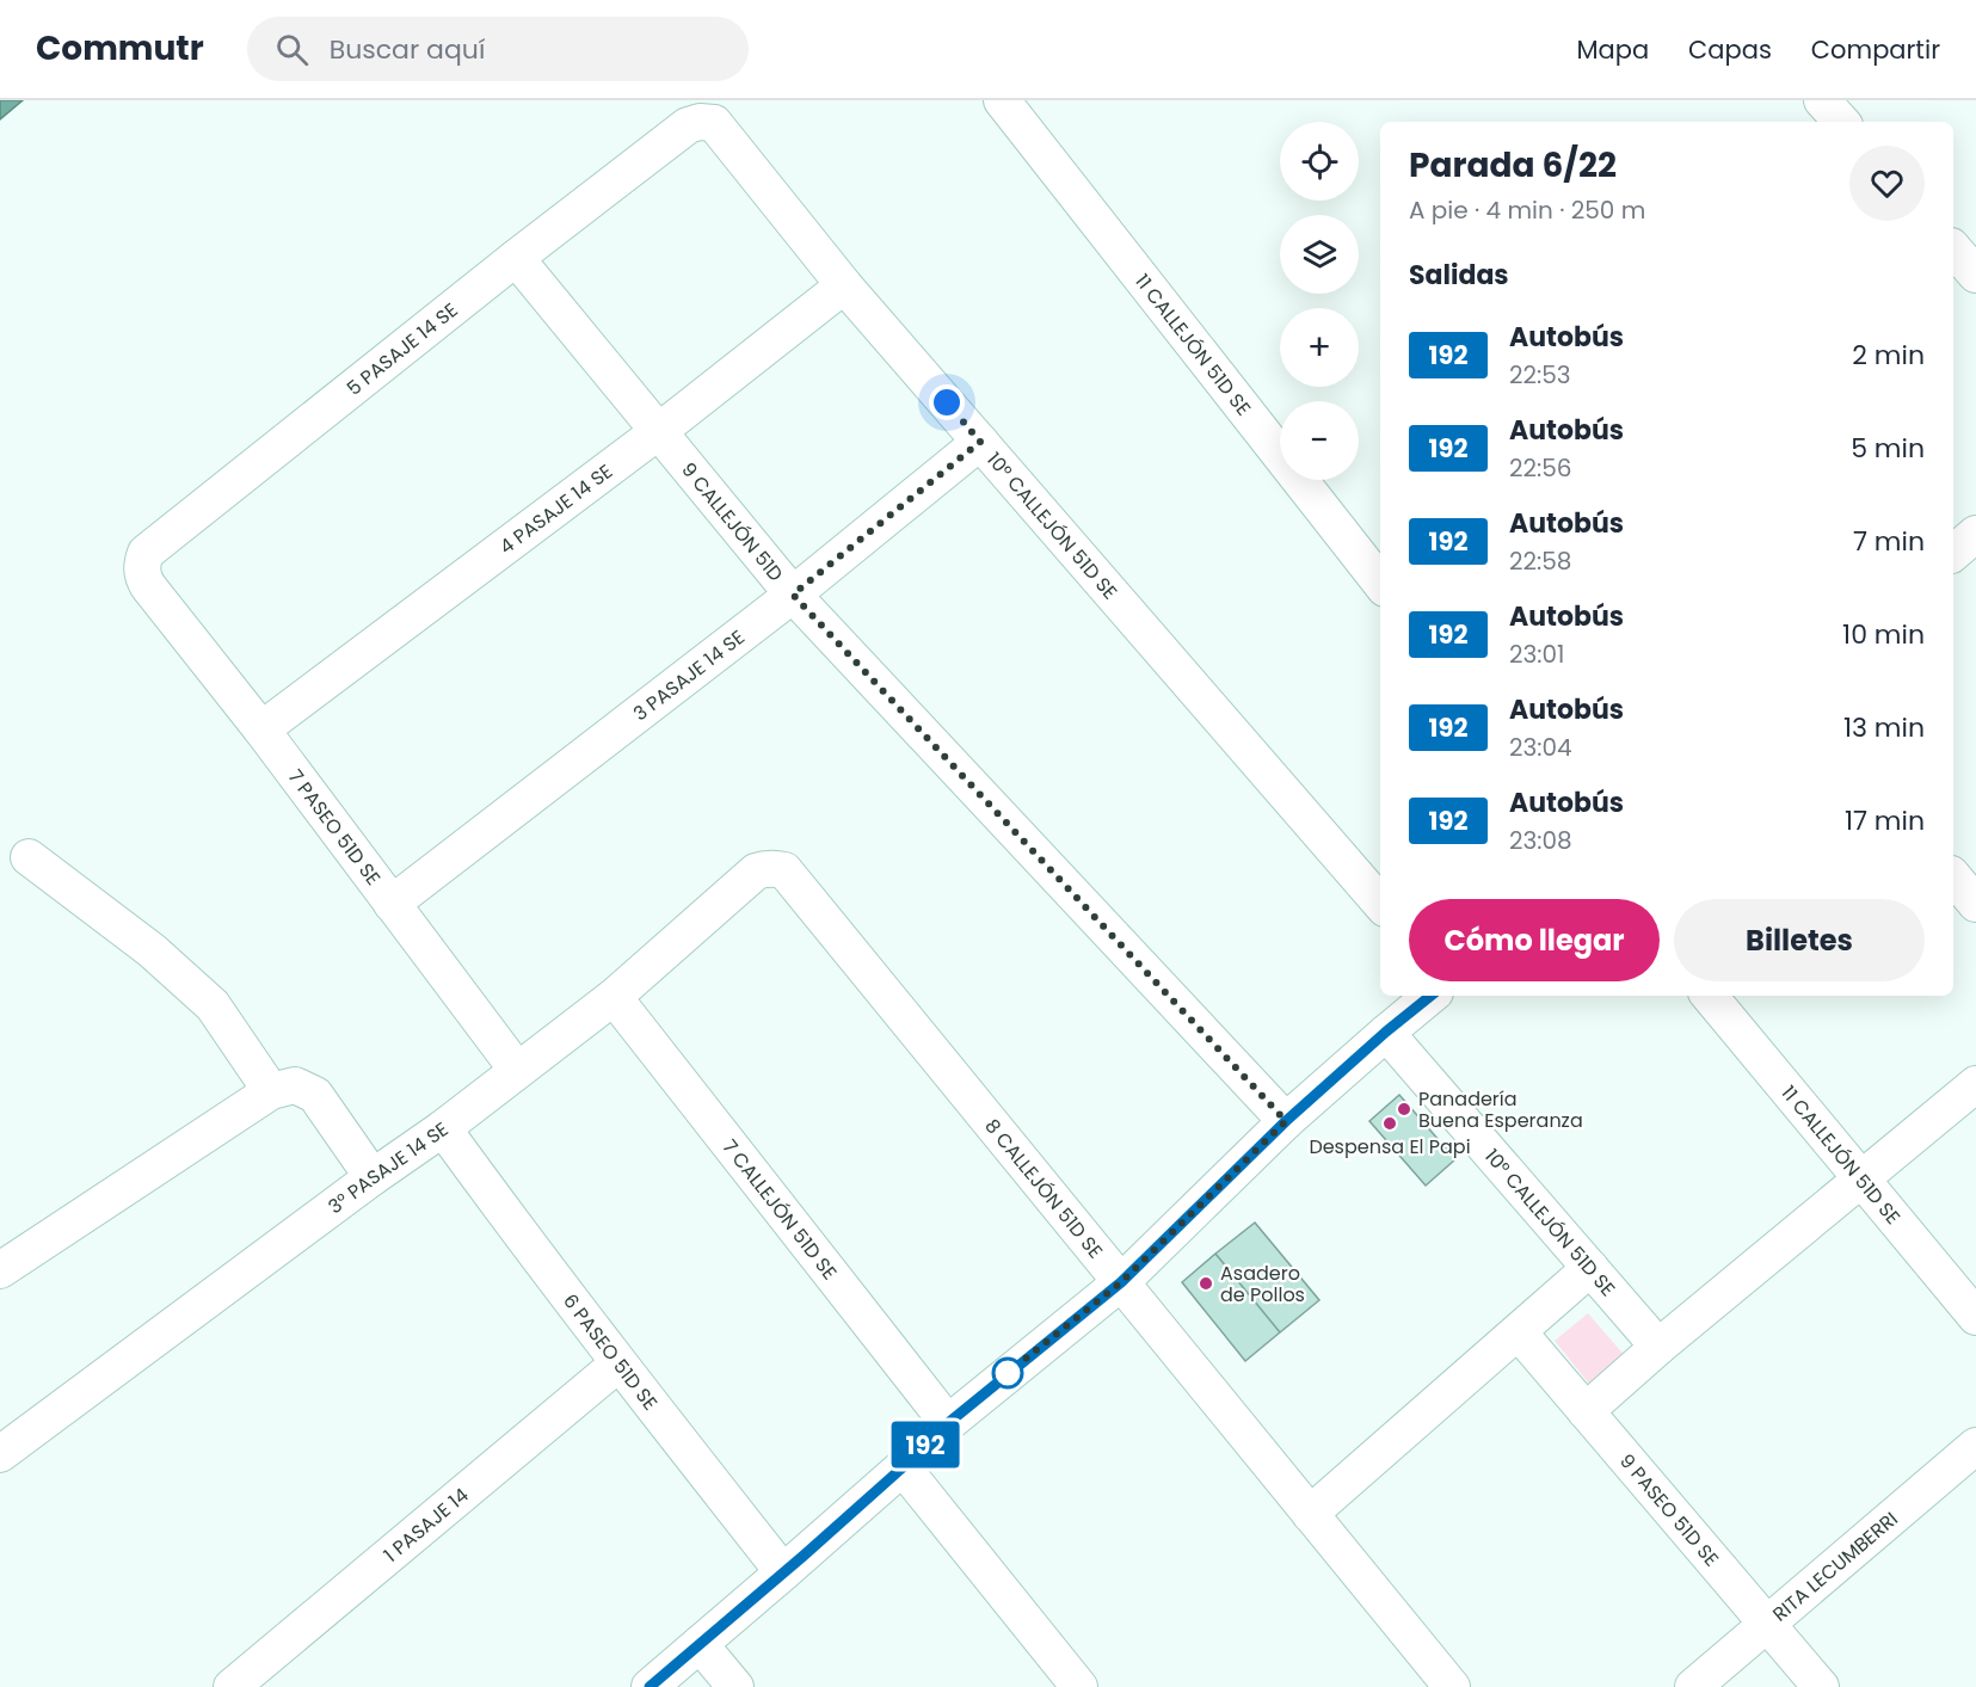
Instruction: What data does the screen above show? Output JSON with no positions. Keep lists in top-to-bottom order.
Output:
{
  "streets": {
    "street": [
      "11 CALLEJÓN 51D SE",
      "5 PASAJE 14 SE",
      "4 PASAJE 14 SE",
      "9 CALLEJÓN 51D",
      "10° CALLEJÓN 51D SE",
      "3 PASAJE 14 SE",
      "7 PASEO 51D SE",
      "3° PASAJE 14 SE",
      "8 CALLEJÓN 51D SE",
      "7 CALLEJÓN 51D SE",
      "6 PASEO 51D SE",
      "9 PASEO 51D SE",
      "1 PASAJE 14",
      "RITA LECUMBERRI"
    ]
  },
  "crossings": [
    ["5 PASAJE 14 SE", "9 CALLEJÓN 51D"],
    ["5 PASAJE 14 SE", "10° CALLEJÓN 51D SE"],
    ["5 PASAJE 14 SE", "7 PASEO 51D SE"],
    ["4 PASAJE 14 SE", "9 CALLEJÓN 51D"],
    ["4 PASAJE 14 SE", "10° CALLEJÓN 51D SE"],
    ["4 PASAJE 14 SE", "7 PASEO 51D SE"],
    ["9 CALLEJÓN 51D", "3 PASAJE 14 SE"],
    ["10° CALLEJÓN 51D SE", "3 PASAJE 14 SE"],
    ["3 PASAJE 14 SE", "7 PASEO 51D SE"],
    ["7 PASEO 51D SE", "3° PASAJE 14 SE"],
    ["3° PASAJE 14 SE", "8 CALLEJÓN 51D SE"],
    ["3° PASAJE 14 SE", "7 CALLEJÓN 51D SE"],
    ["3° PASAJE 14 SE", "6 PASEO 51D SE"],
    ["6 PASEO 51D SE", "1 PASAJE 14"],
    ["9 PASEO 51D SE", "RITA LECUMBERRI"]
  ],
  "places": ["Panadería Buena Esperanza", "Despensa El Papi", "Asadero de Pollos"],
  "lines": ["bus line 192"],
  "page": {
    "header": "Commutr",
    "search": "Buscar aquí",
    "nav": ["Mapa", "Capas", "Compartir"],
    "on_map": "192",
    "map_buttons": ["+", "−"],
    "heading": [
      ["Parada 6/22", "A pie · 4 min · 250 m"],
      "Salidas"
    ],
    "list": [
      {
        "mark": "192",
        "name": "Autobús",
        "note": "22:53",
        "value": "2 min"
      },
      {
        "mark": "192",
        "name": "Autobús",
        "note": "22:56",
        "value": "5 min"
      },
      {
        "mark": "192",
        "name": "Autobús",
        "note": "22:58",
        "value": "7 min"
      },
      {
        "mark": "192",
        "name": "Autobús",
        "note": "23:01",
        "value": "10 min"
      },
      {
        "mark": "192",
        "name": "Autobús",
        "note": "23:04",
        "value": "13 min"
      },
      {
        "mark": "192",
        "name": "Autobús",
        "note": "23:08",
        "value": "17 min"
      }
    ],
    "buttons": ["Cómo llegar", "Billetes"]
  }
}
